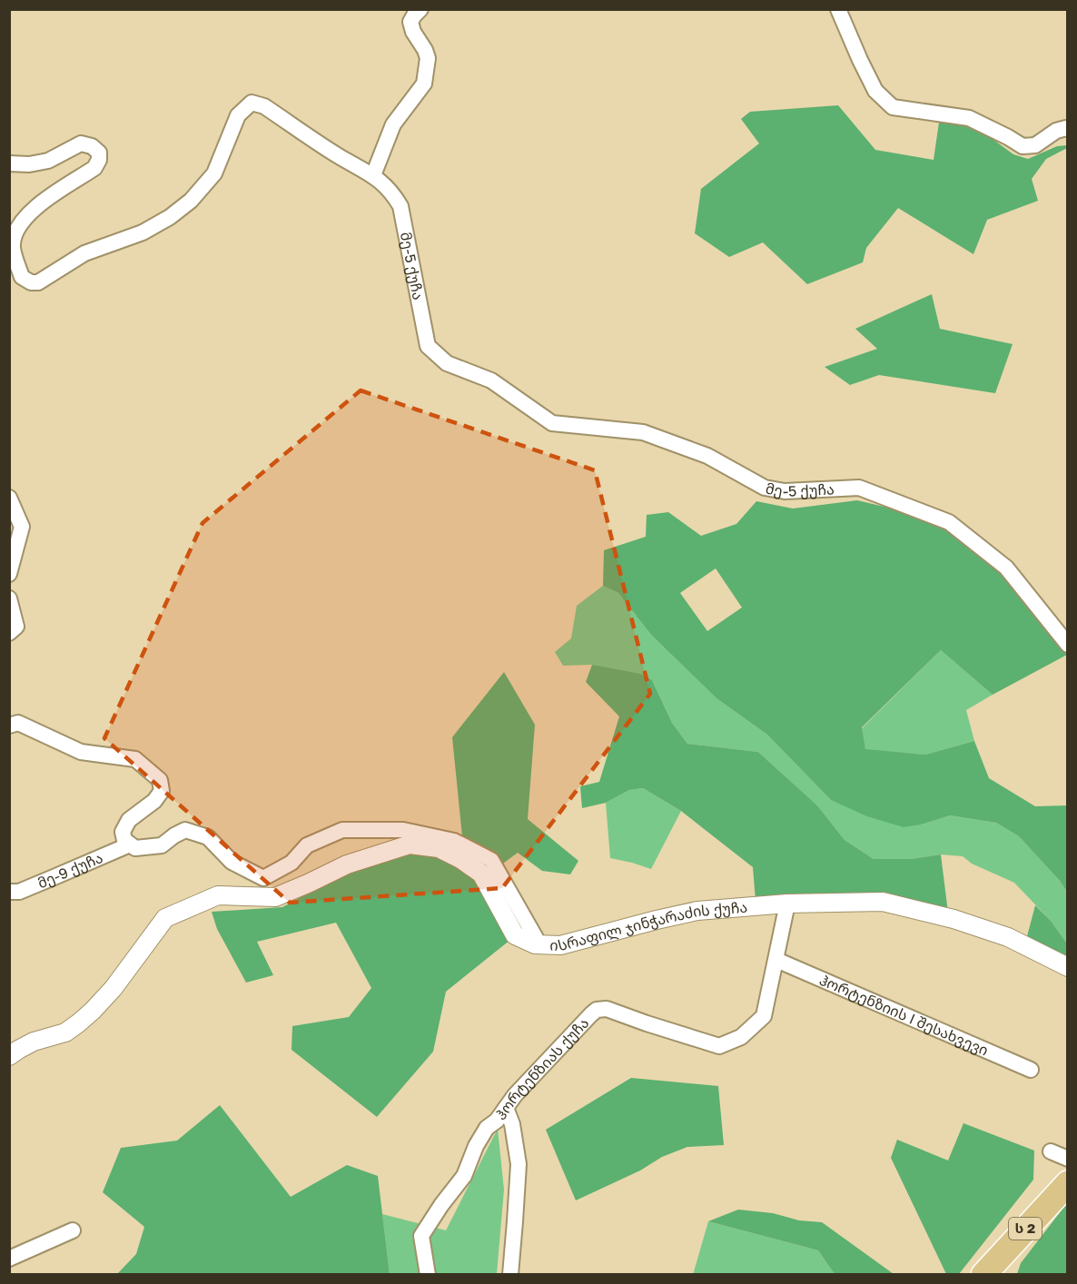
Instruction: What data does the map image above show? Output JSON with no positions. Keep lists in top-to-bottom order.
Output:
{
  "streets": {
    "highway": ["ს 2"],
    "street": [
      "მე-5 ქუჩა",
      "მე-9 ქუჩა",
      "ისრაფილ ჯინჭარაძის ქუჩა",
      "ჰორტენზიის I შესახვევი",
      "ჰორტენზიას ქუჩა"
    ]
  },
  "crossings": [
    ["ისრაფილ ჯინჭარაძის ქუჩა", "ჰორტენზიას ქუჩა"],
    ["ჰორტენზიის I შესახვევი", "ჰორტენზიას ქუჩა"]
  ]
}
